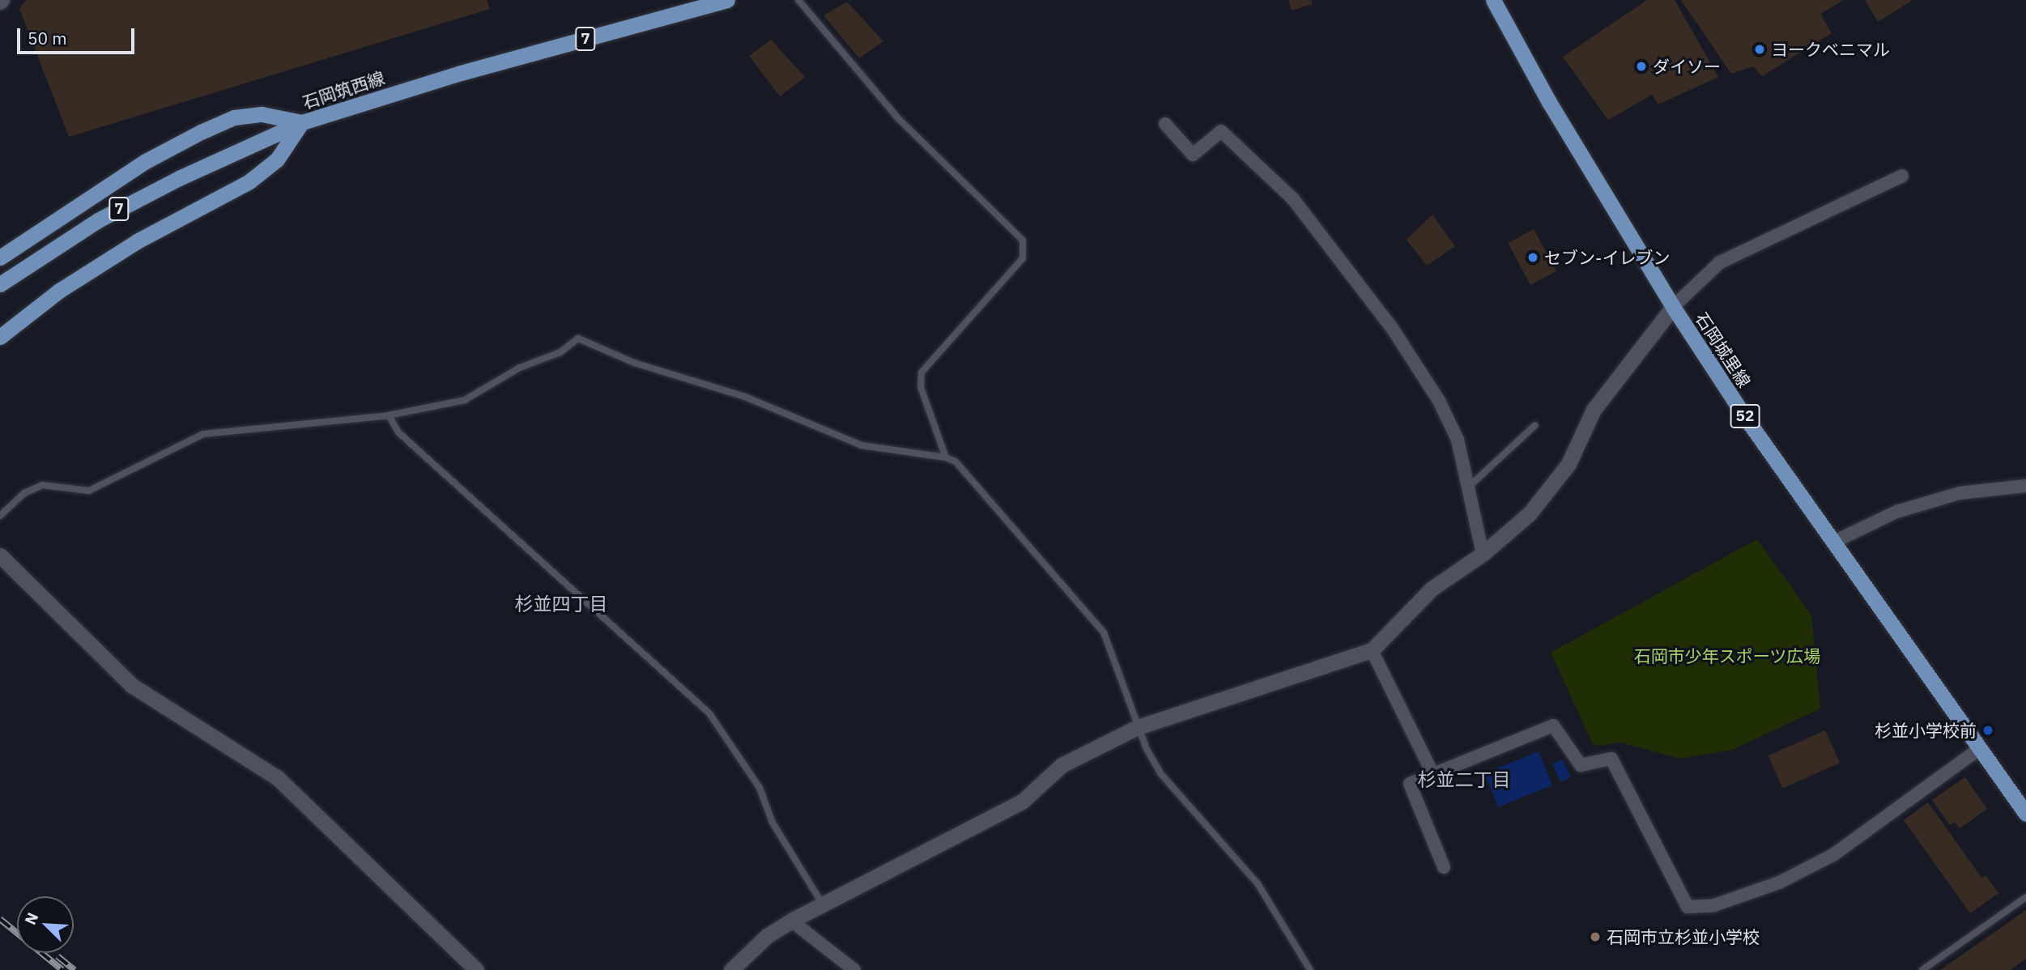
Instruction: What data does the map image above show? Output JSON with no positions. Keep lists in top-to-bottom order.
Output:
{
  "streets": {
    "main road": [
      "7",
      "石岡筑西線",
      "石岡城里線",
      "52"
    ]
  },
  "districts": ["杉並四丁目", "杉並二丁目"],
  "parks": ["石岡市少年スポーツ広場"],
  "places": [
    "ヨークベニマル",
    "ダイソー",
    "セブン-イレブン",
    "杉並小学校前",
    "石岡市立杉並小学校"
  ],
  "scale_bar": "50 m",
  "north": "top left"
}
